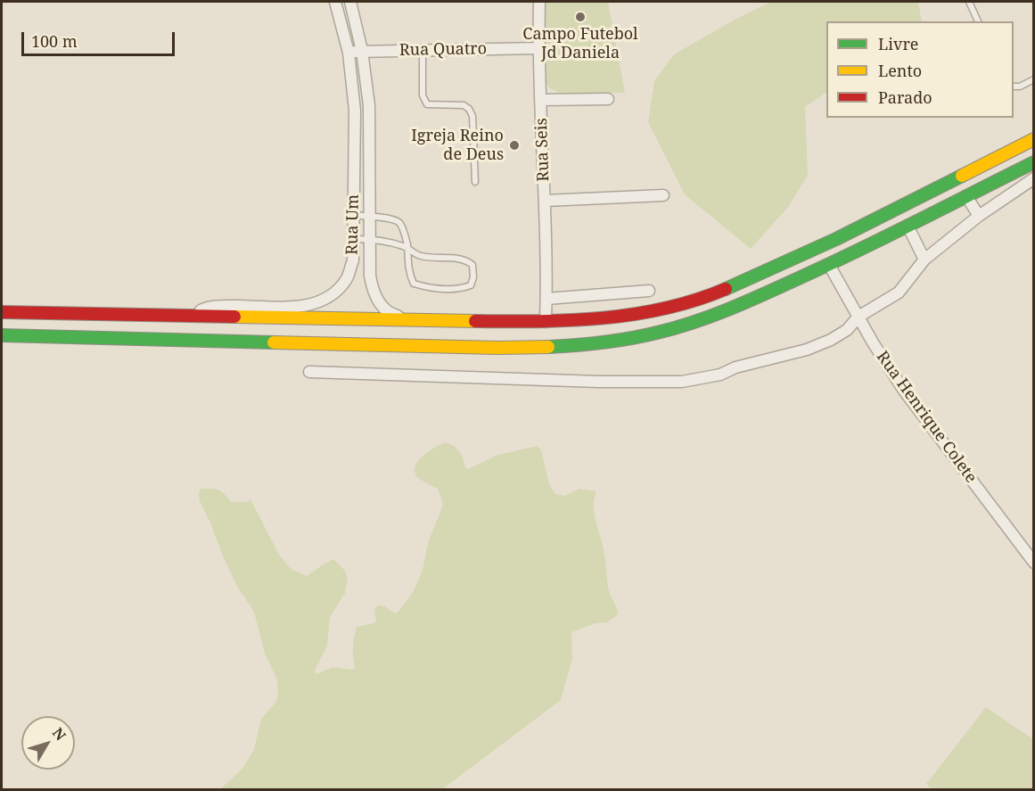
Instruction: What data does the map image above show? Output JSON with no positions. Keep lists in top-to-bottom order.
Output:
{
  "streets": {
    "street": [
      "Rua Quatro",
      "Rua Seis",
      "Rua Um",
      "Rua Henrique Colete"
    ]
  },
  "crossings": [
    ["Rua Quatro", "Rua Seis"],
    ["Rua Quatro", "Rua Um"]
  ],
  "places": ["Campo Futebol Jd Daniela", "Igreja Reino de Deus"],
  "legend": ["Livre", "Lento", "Parado"],
  "scale_bar": "100 m",
  "north": "top right"
}
